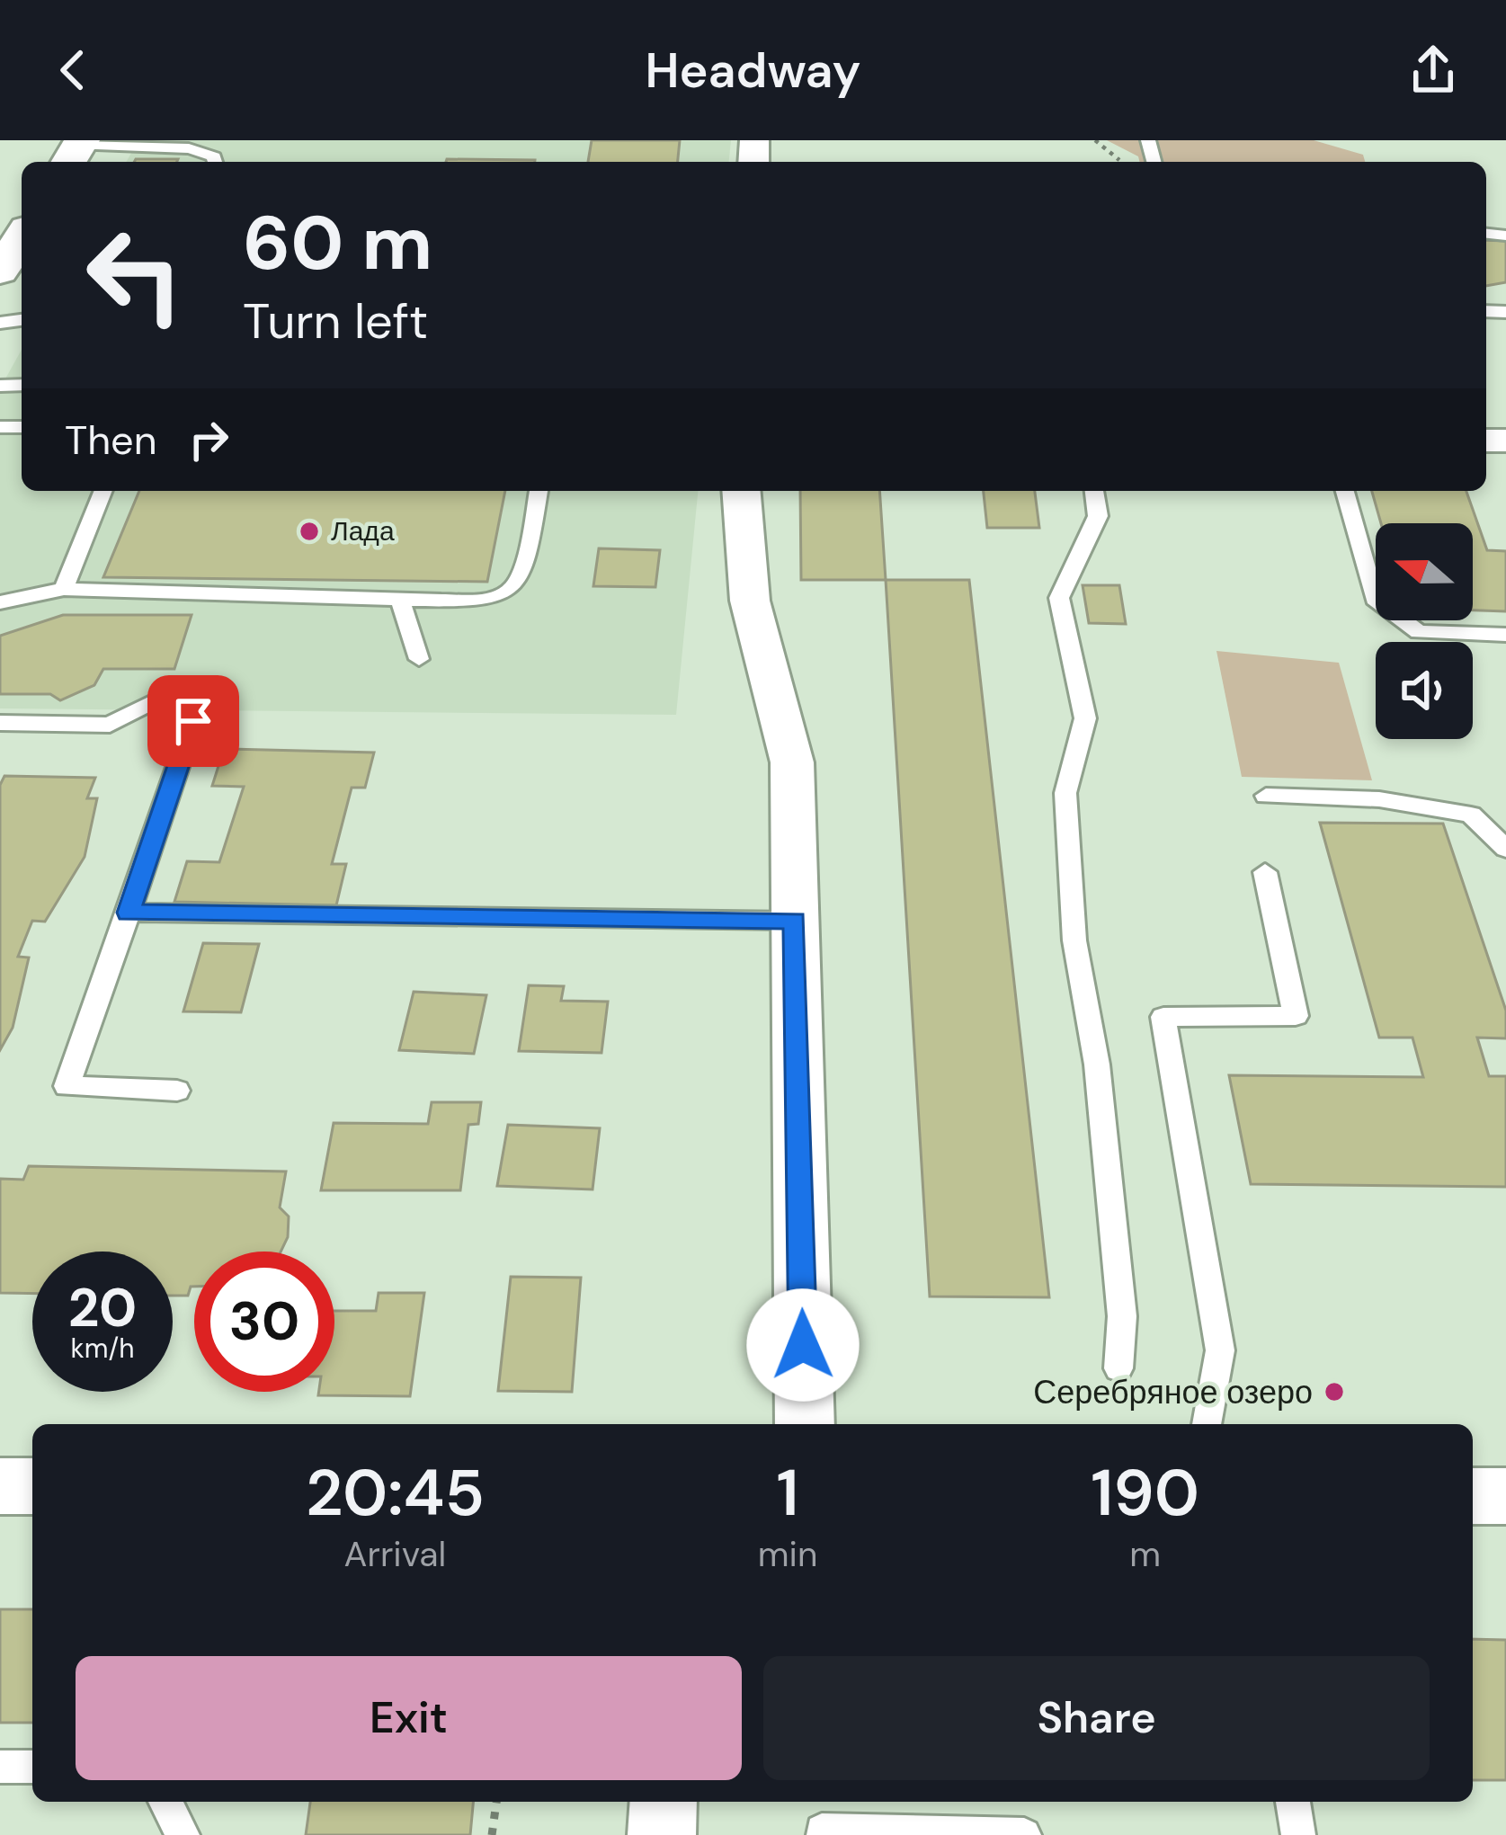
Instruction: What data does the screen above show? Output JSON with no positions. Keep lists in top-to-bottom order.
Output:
{
  "places": ["Лада", "Серебряное озеро"],
  "north": "left",
  "page": {
    "header": "Headway",
    "turn": ["60 m", "Turn left"],
    "then": "Then",
    "speed": "20 km/h",
    "limit": "30",
    "eta": [
      "20:45",
      "Arrival",
      "1",
      "min",
      "190",
      "m"
    ],
    "buttons": ["Exit", "Share"]
  }
}
